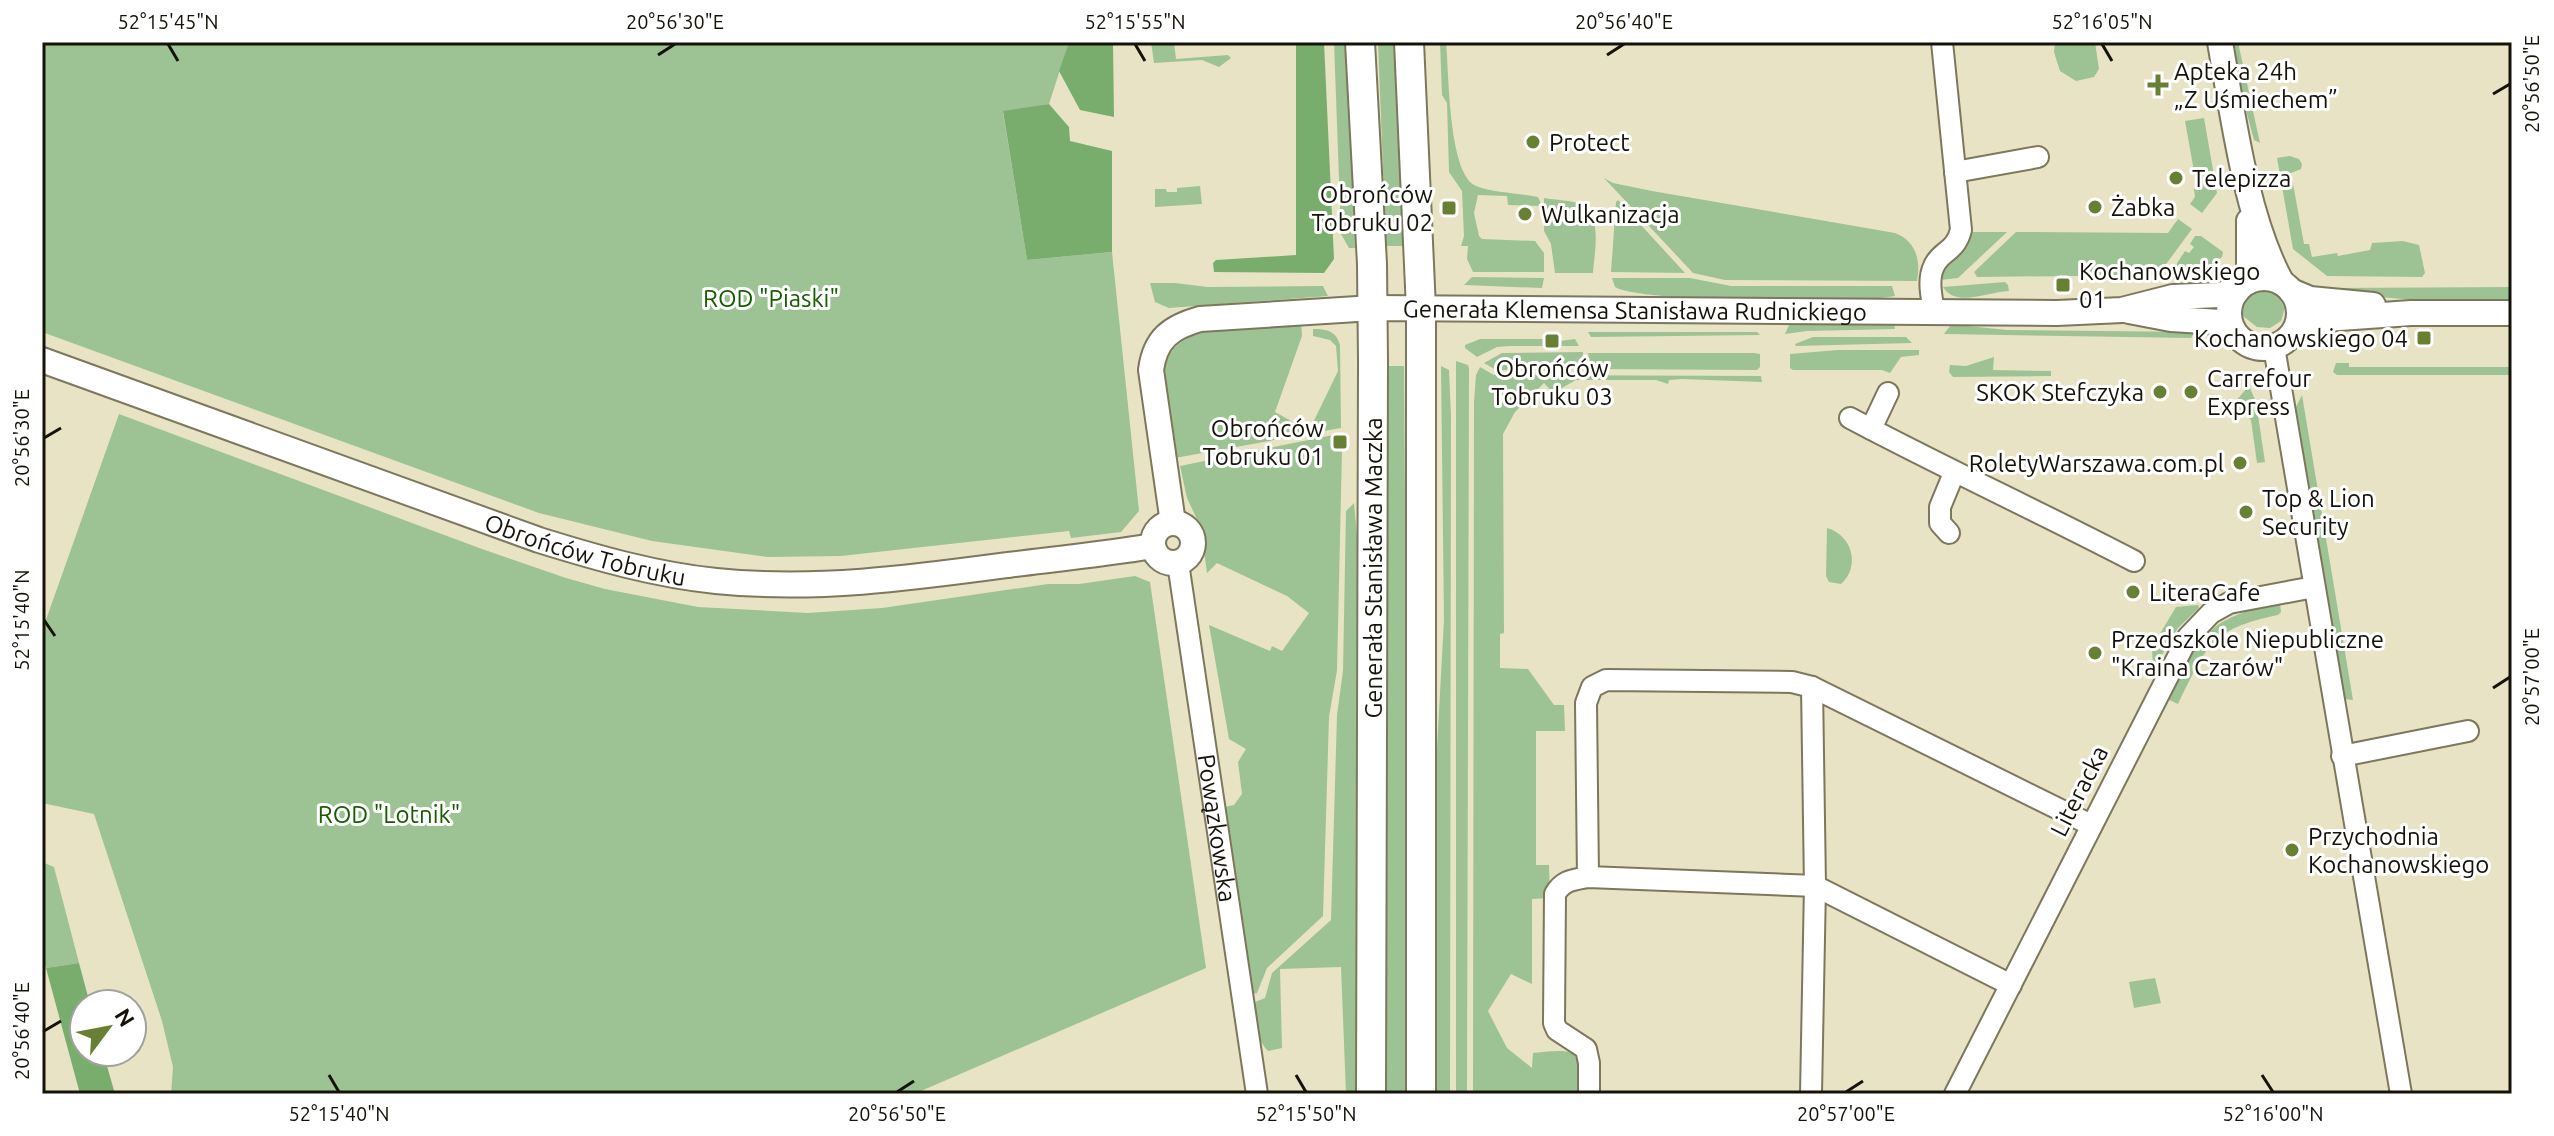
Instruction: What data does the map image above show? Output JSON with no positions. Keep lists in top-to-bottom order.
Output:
{
  "streets": {
    "main road": ["Generała Stanisława Maczka"],
    "street": [
      "Generała Klemensa Stanisława Rudnickiego",
      "Obrońców Tobruku",
      "Literacka",
      "Powązkowska"
    ]
  },
  "crossings": [
    ["Generała Klemensa Stanisława Rudnickiego", "Obrońców Tobruku"],
    ["Generała Klemensa Stanisława Rudnickiego", "Generała Stanisława Maczka"],
    ["Generała Klemensa Stanisława Rudnickiego", "Powązkowska"],
    ["Obrońców Tobruku", "Powązkowska"]
  ],
  "parks": ["ROD \"Piaski\"", "ROD \"Lotnik\""],
  "places": {
    "health": ["Apteka 24h „Z Uśmiechem”"],
    "other": [
      "Protect",
      "Telepizza",
      "Żabka",
      "Wulkanizacja",
      "SKOK Stefczyka",
      "Carrefour Express",
      "RoletyWarszawa.com.pl",
      "Top & Lion Security",
      "LiteraCafe",
      "Przedszkole Niepubliczne \"Kraina Czarów\"",
      "Przychodnia Kochanowskiego"
    ],
    "transit": [
      "Obrońców Tobruku 02",
      "Kochanowskiego 01",
      "Kochanowskiego 04",
      "Obrońców Tobruku 03",
      "Obrońców Tobruku 01"
    ]
  },
  "north": "top right",
  "coordinates": [
    "52°15'45\"N",
    "20°56'30\"E",
    "52°15'55\"N",
    "20°56'40\"E",
    "52°16'05\"N",
    "20°56'50\"E",
    "52°15'40\"N",
    "20°57'00\"E",
    "52°15'50\"N",
    "52°16'00\"N"
  ]
}
